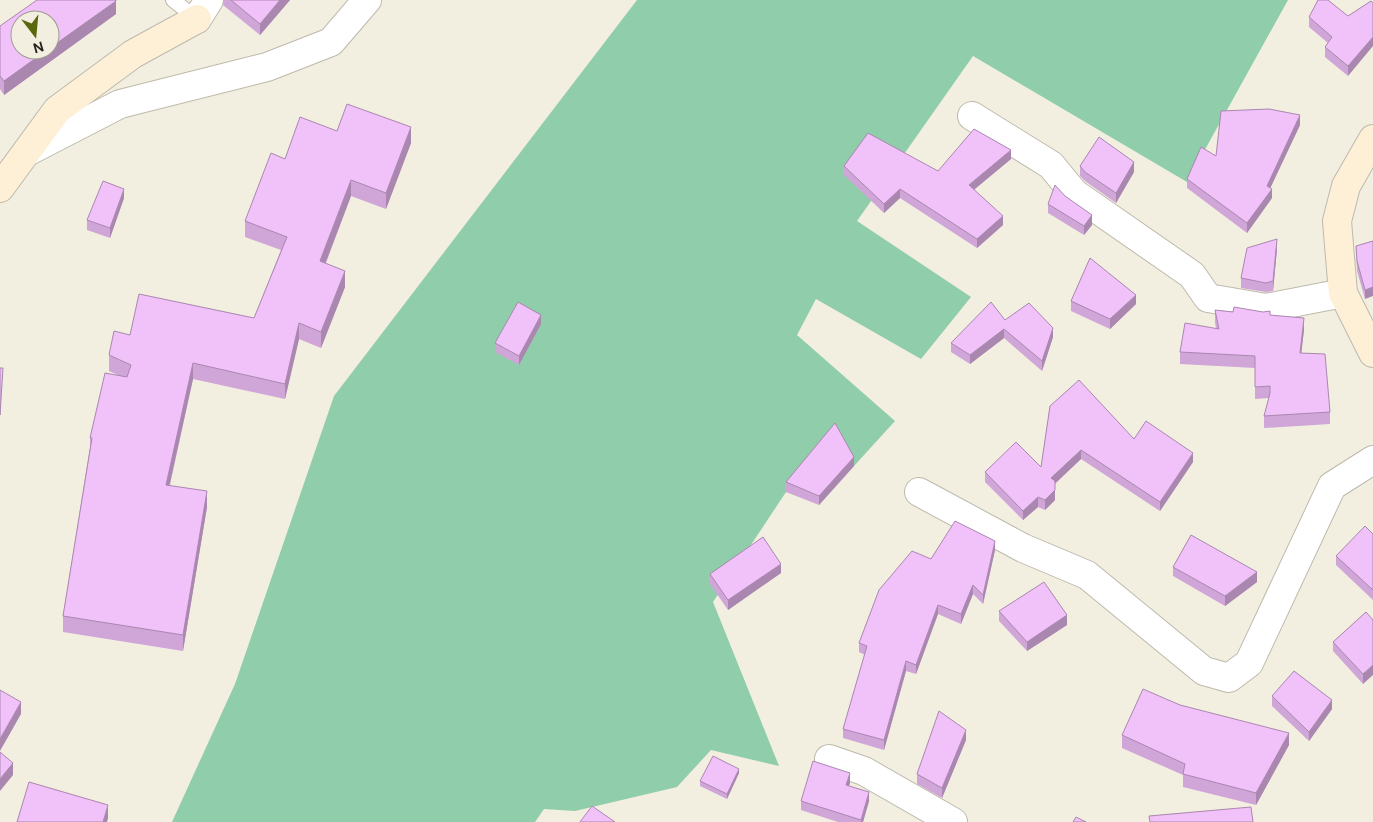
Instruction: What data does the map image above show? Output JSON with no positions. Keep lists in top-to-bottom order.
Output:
{
  "north": "bottom"
}
